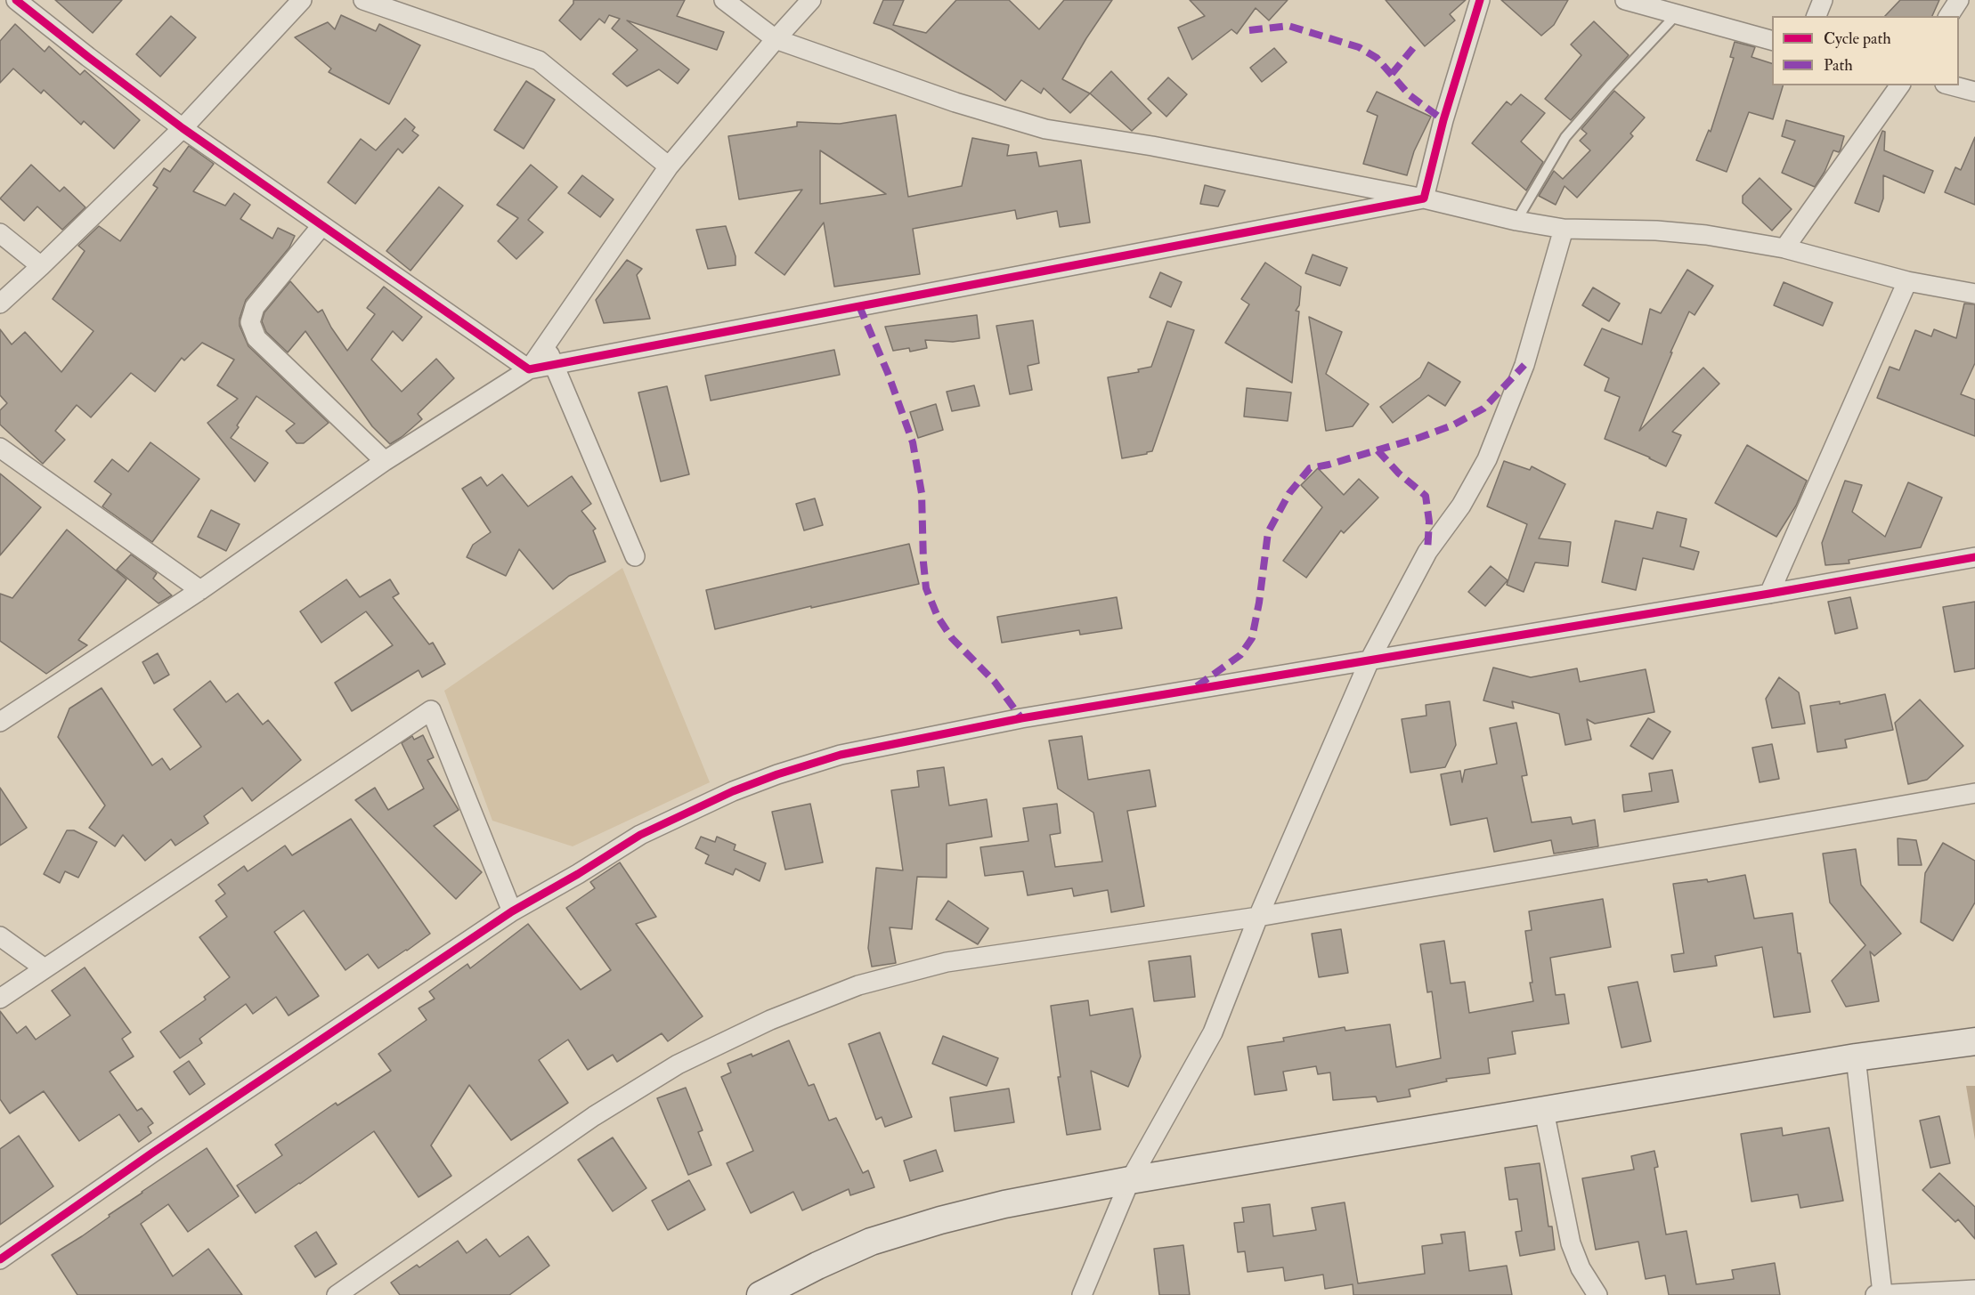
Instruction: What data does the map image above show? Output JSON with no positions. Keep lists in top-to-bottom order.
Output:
{
  "legend": ["Cycle path", "Path"]
}
